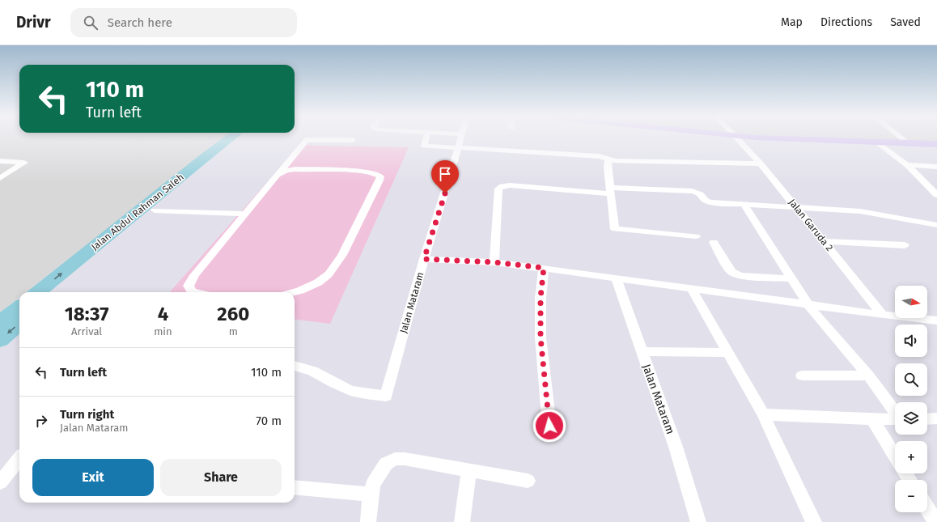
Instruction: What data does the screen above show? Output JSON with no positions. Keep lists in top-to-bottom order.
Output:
{
  "streets": {
    "highway": ["Jalan Abdul Rahman Saleh"],
    "street": ["Jalan Garuda 2", "Jalan Mataram"]
  },
  "north": "right",
  "page": {
    "header": "Drivr",
    "search": "Search here",
    "nav": ["Map", "Directions", "Saved"],
    "turn": ["110 m", "Turn left"],
    "map_buttons": ["+", "−"],
    "eta": [
      "18:37",
      "Arrival",
      "4",
      "min",
      "260",
      "m"
    ],
    "list": [
      {
        "name": "Turn left",
        "value": "110 m"
      },
      {
        "name": "Turn right",
        "note": "Jalan Mataram",
        "value": "70 m"
      }
    ],
    "buttons": ["Exit", "Share"]
  }
}
